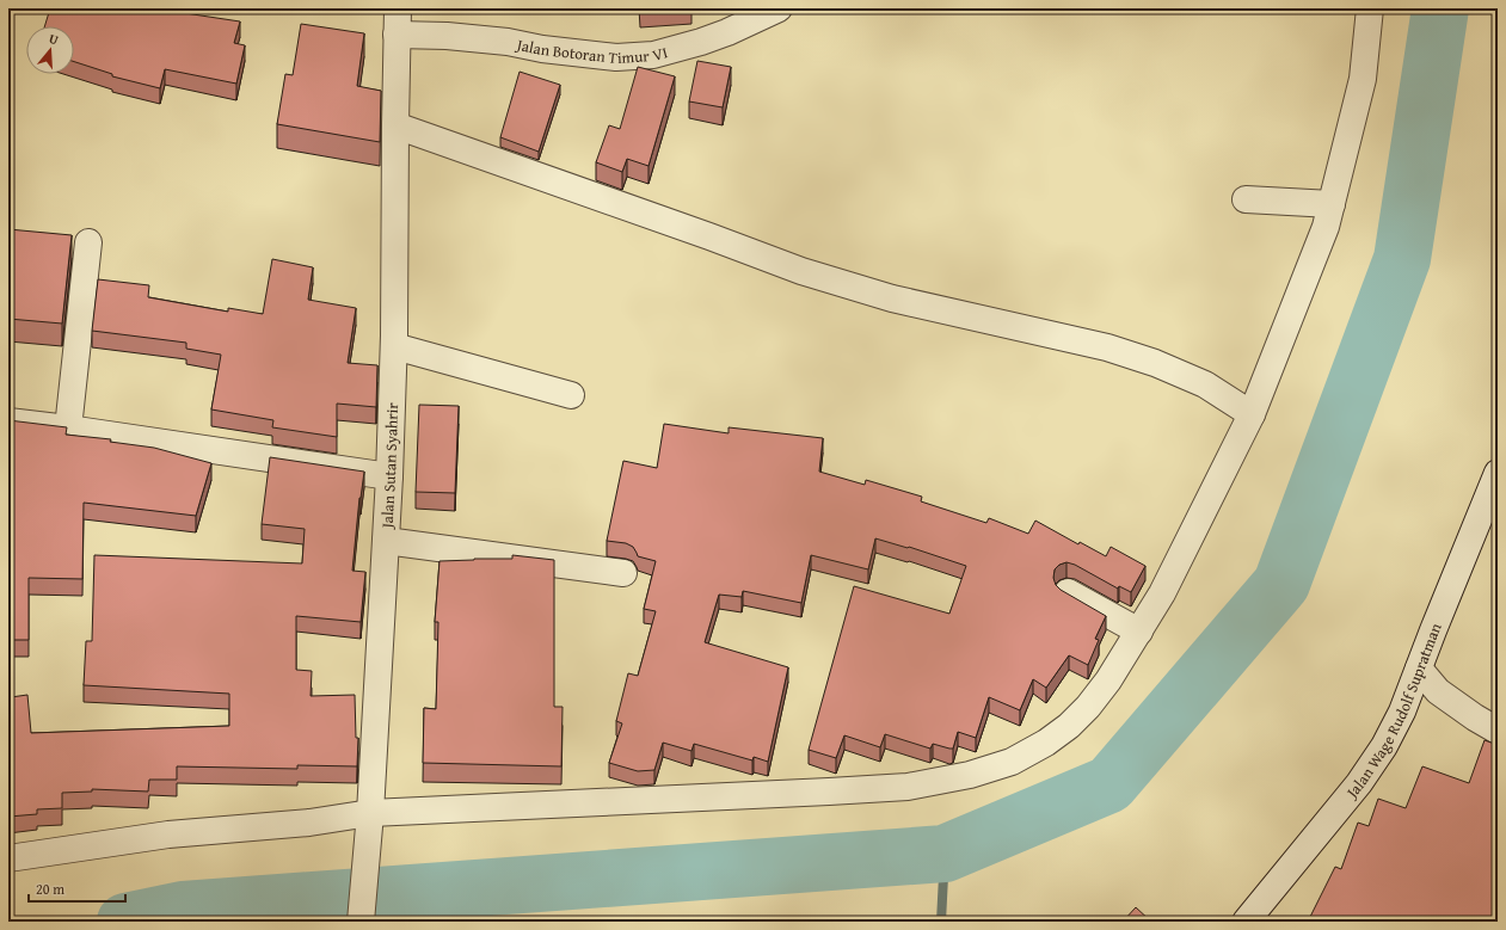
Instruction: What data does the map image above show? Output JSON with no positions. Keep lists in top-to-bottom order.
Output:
{
  "streets": {
    "street": ["Jalan Botoran Timur VI", "Jalan Sutan Syahrir", "Jalan Wage Rudolf Supratman"]
  },
  "crossings": [
    ["Jalan Botoran Timur VI", "Jalan Sutan Syahrir"]
  ],
  "scale_bar": "20 m",
  "north": "top"
}
